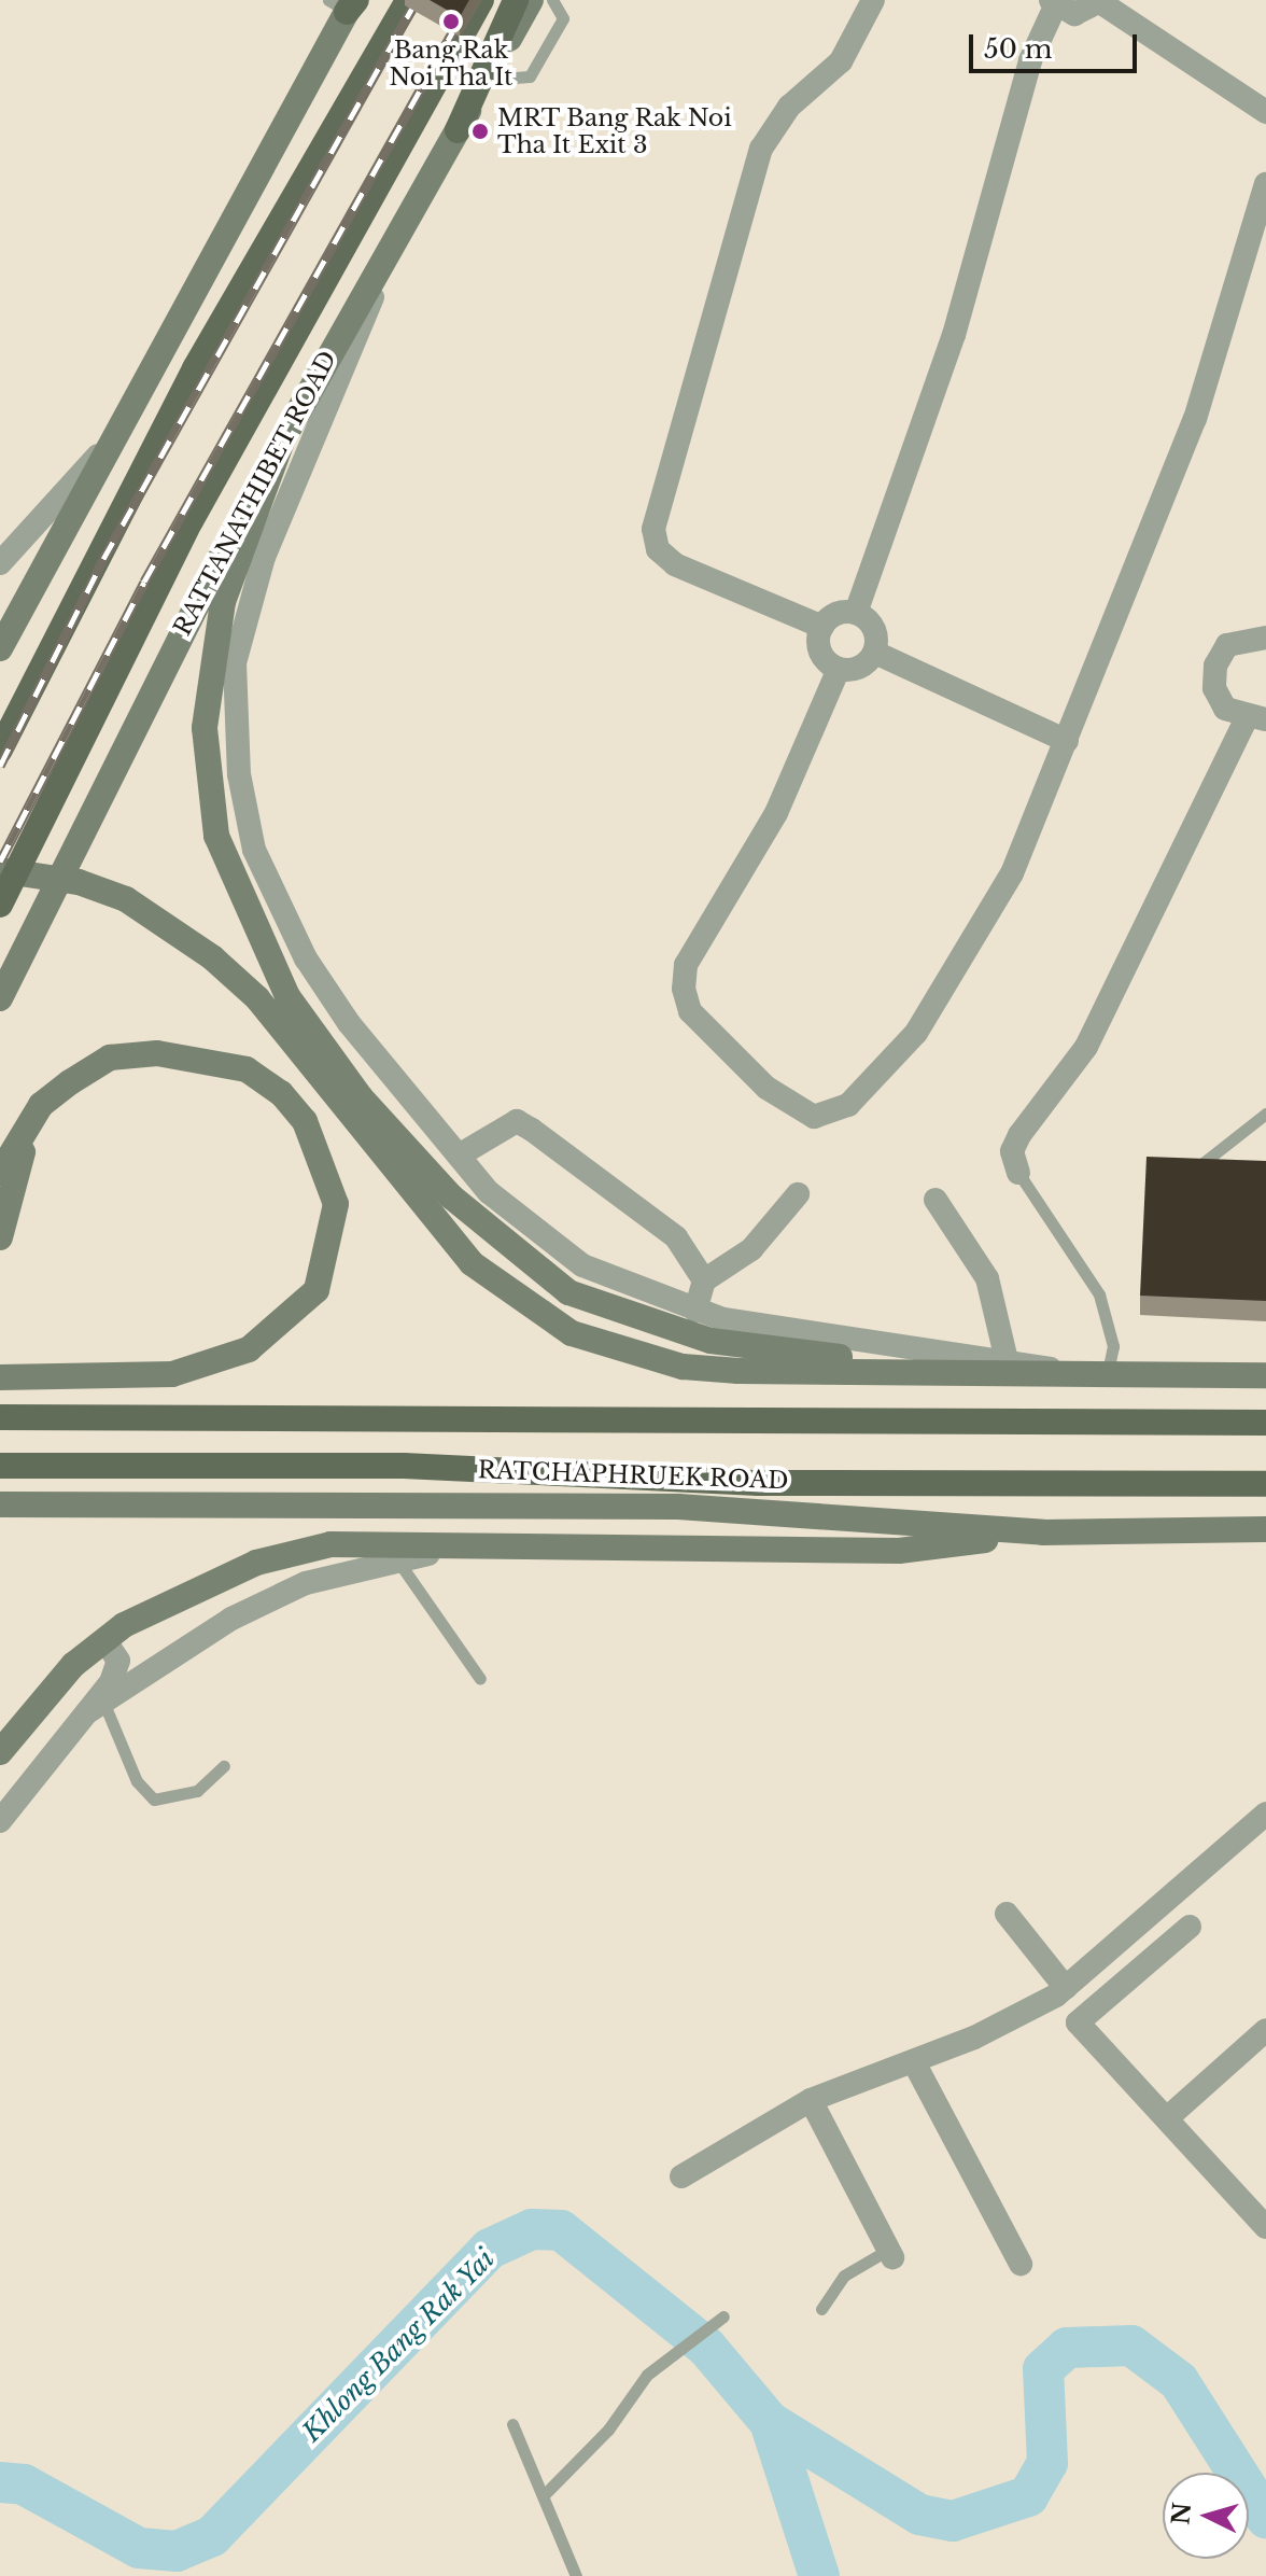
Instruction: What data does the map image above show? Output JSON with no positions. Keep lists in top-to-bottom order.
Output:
{
  "streets": {
    "main road": ["RATTANATHIBET ROAD", "RATCHAPHRUEK ROAD"]
  },
  "water": ["Khlong Bang Rak Yai"],
  "places": ["Bang Rak Noi Tha It", "MRT Bang Rak Noi Tha It Exit 3"],
  "scale_bar": "50 m",
  "north": "left"
}
